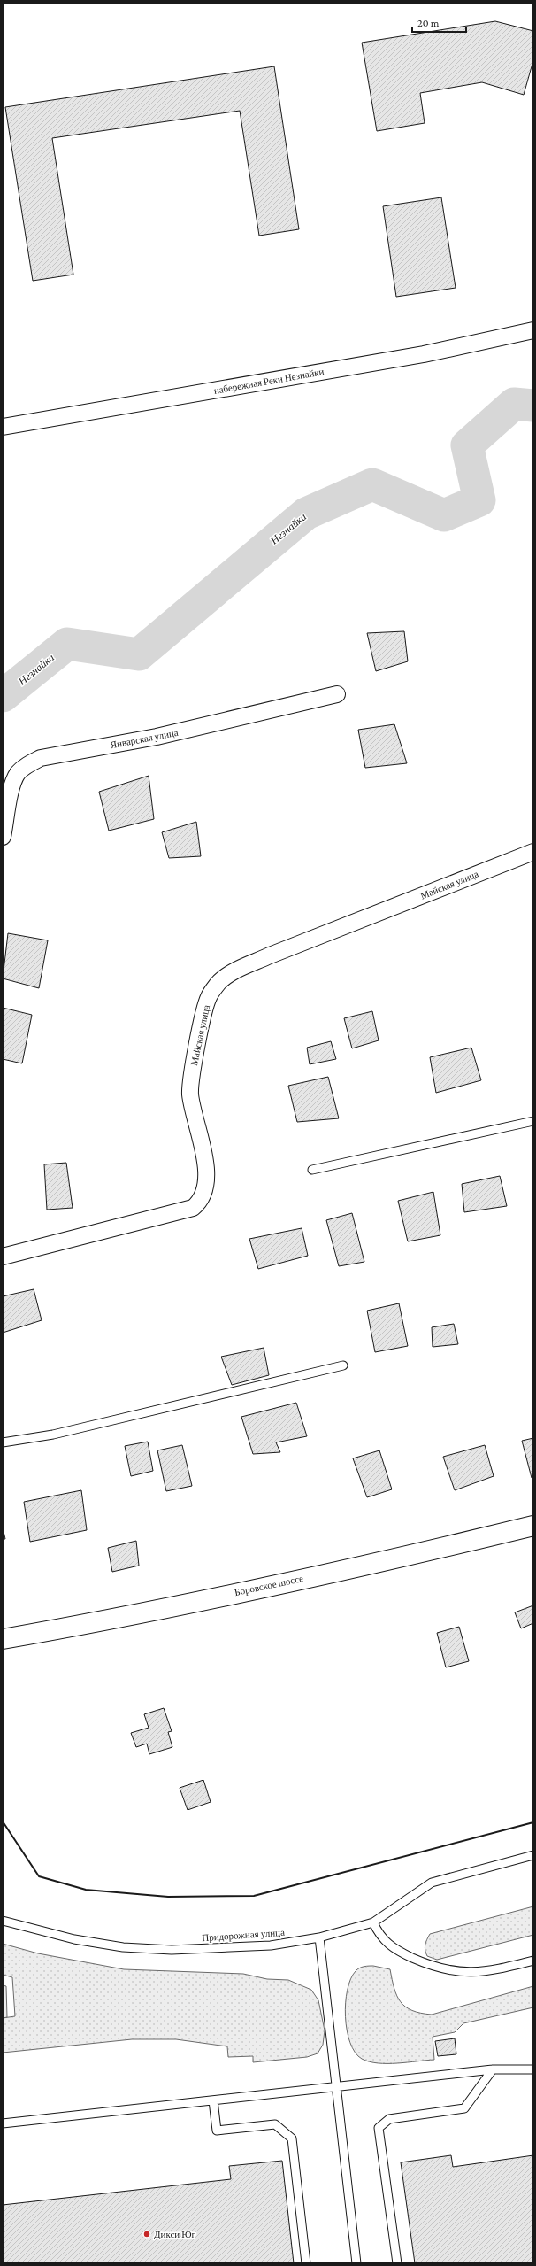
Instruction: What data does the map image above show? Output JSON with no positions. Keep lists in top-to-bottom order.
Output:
{
  "streets": {
    "main road": ["Боровское шоссе"],
    "street": ["набережная Реки Незнайки", "Январская улица", "Майская улица"],
    "lane": ["Придорожная улица"]
  },
  "water": ["Незнайка"],
  "places": ["Дикси Юг"],
  "scale_bar": "20 m"
}
